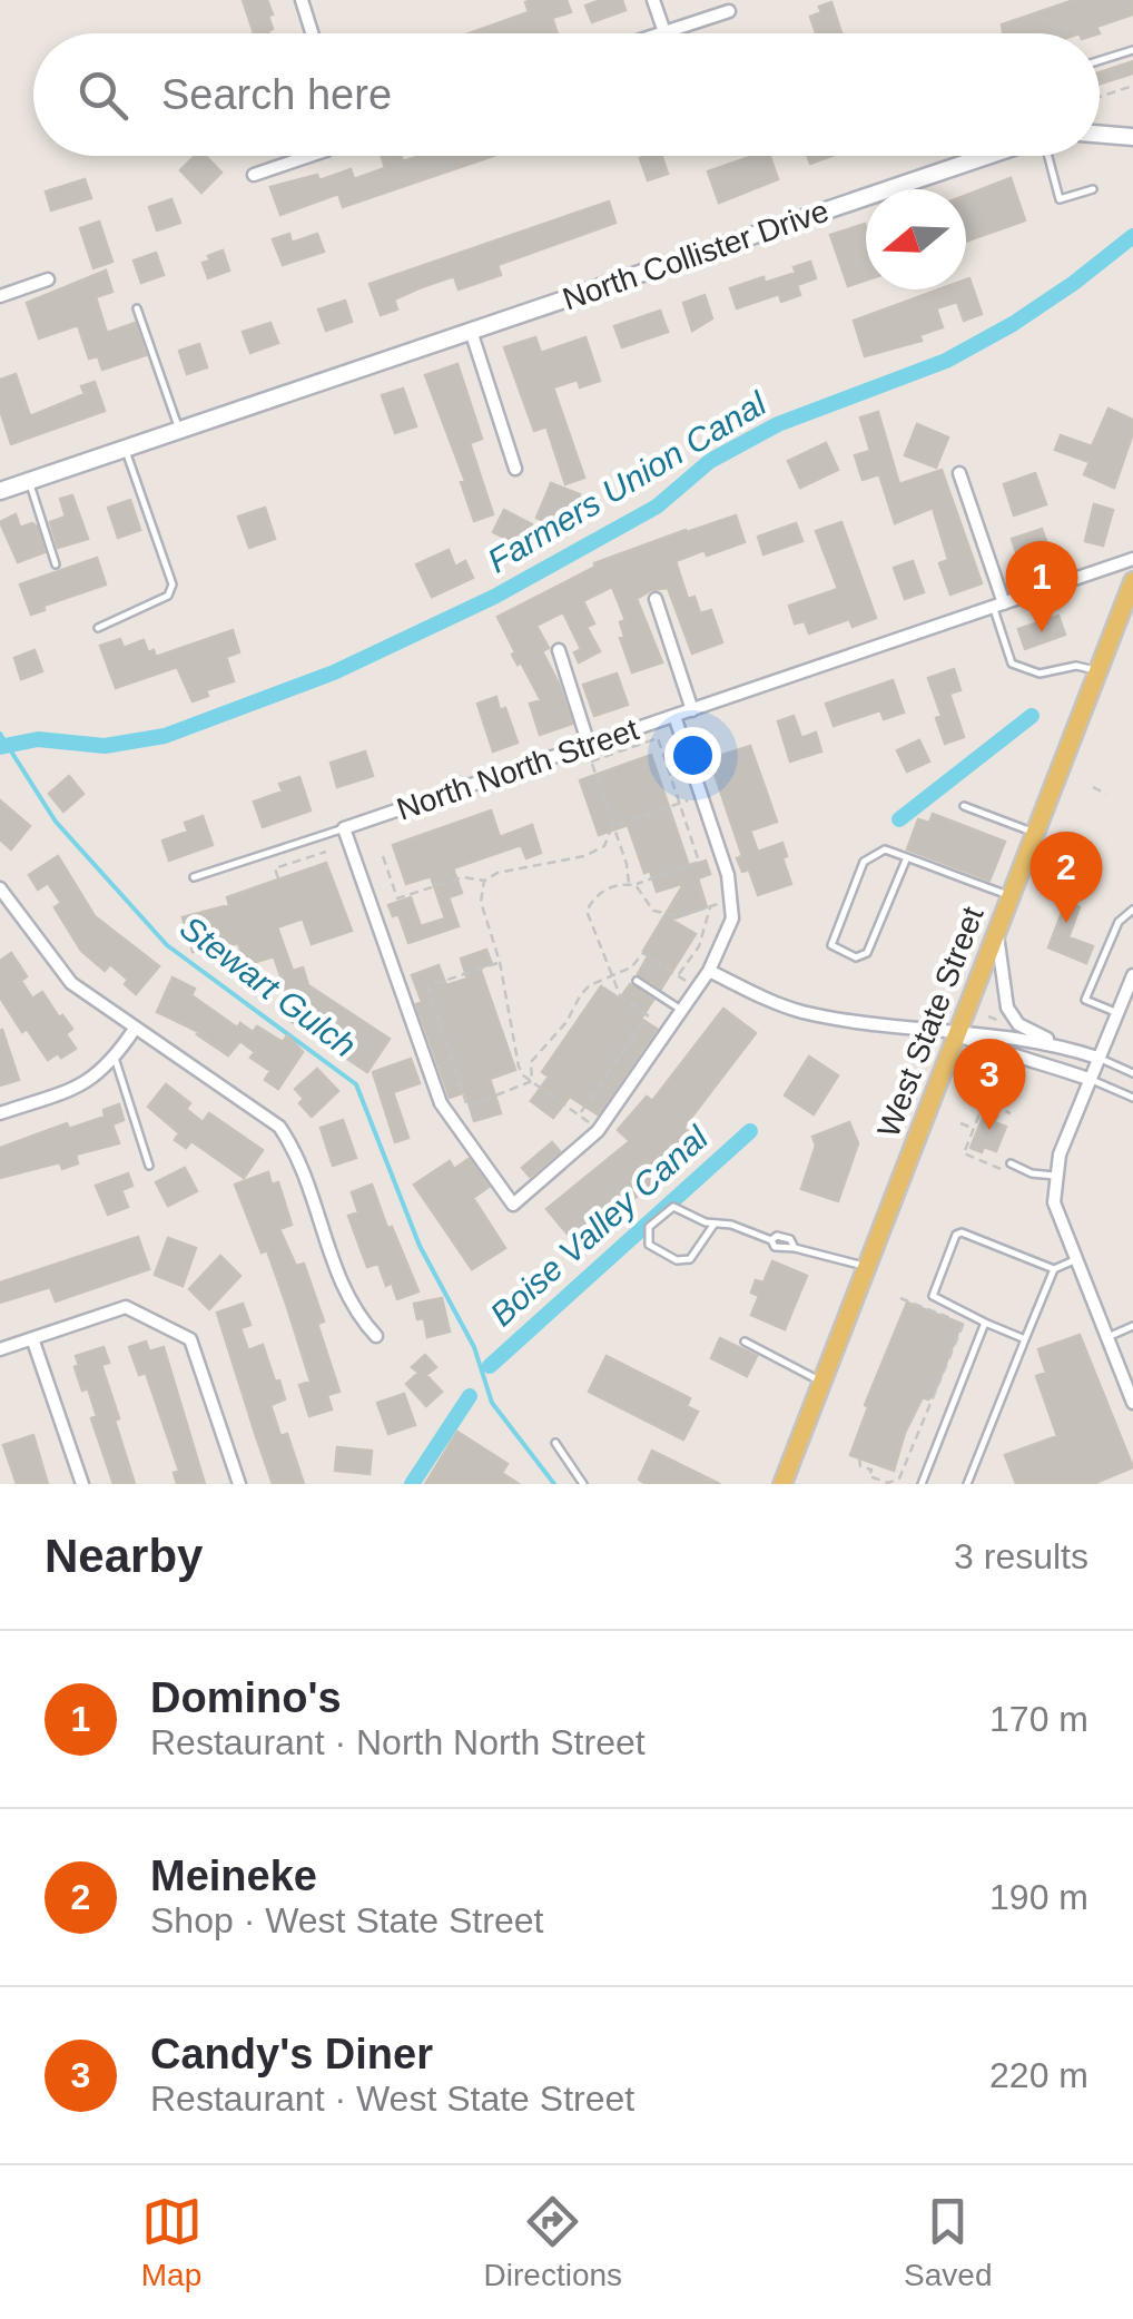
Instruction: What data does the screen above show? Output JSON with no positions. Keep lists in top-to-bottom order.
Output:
{
  "streets": {
    "main road": ["West State Street"],
    "street": ["North Collister Drive", "North North Street"]
  },
  "water": ["Farmers Union Canal", "Stewart Gulch", "Boise Valley Canal"],
  "north": "left",
  "page": {
    "search": "Search here",
    "pins": ["1", "2", "3"],
    "heading": ["Nearby", "3 results"],
    "list": [
      {
        "mark": "1",
        "name": "Domino's",
        "note": "Restaurant · North North Street",
        "value": "170 m"
      },
      {
        "mark": "2",
        "name": "Meineke",
        "note": "Shop · West State Street",
        "value": "190 m"
      },
      {
        "mark": "3",
        "name": "Candy's Diner",
        "note": "Restaurant · West State Street",
        "value": "220 m"
      }
    ],
    "nav": ["Map", "Directions", "Saved"]
  }
}
